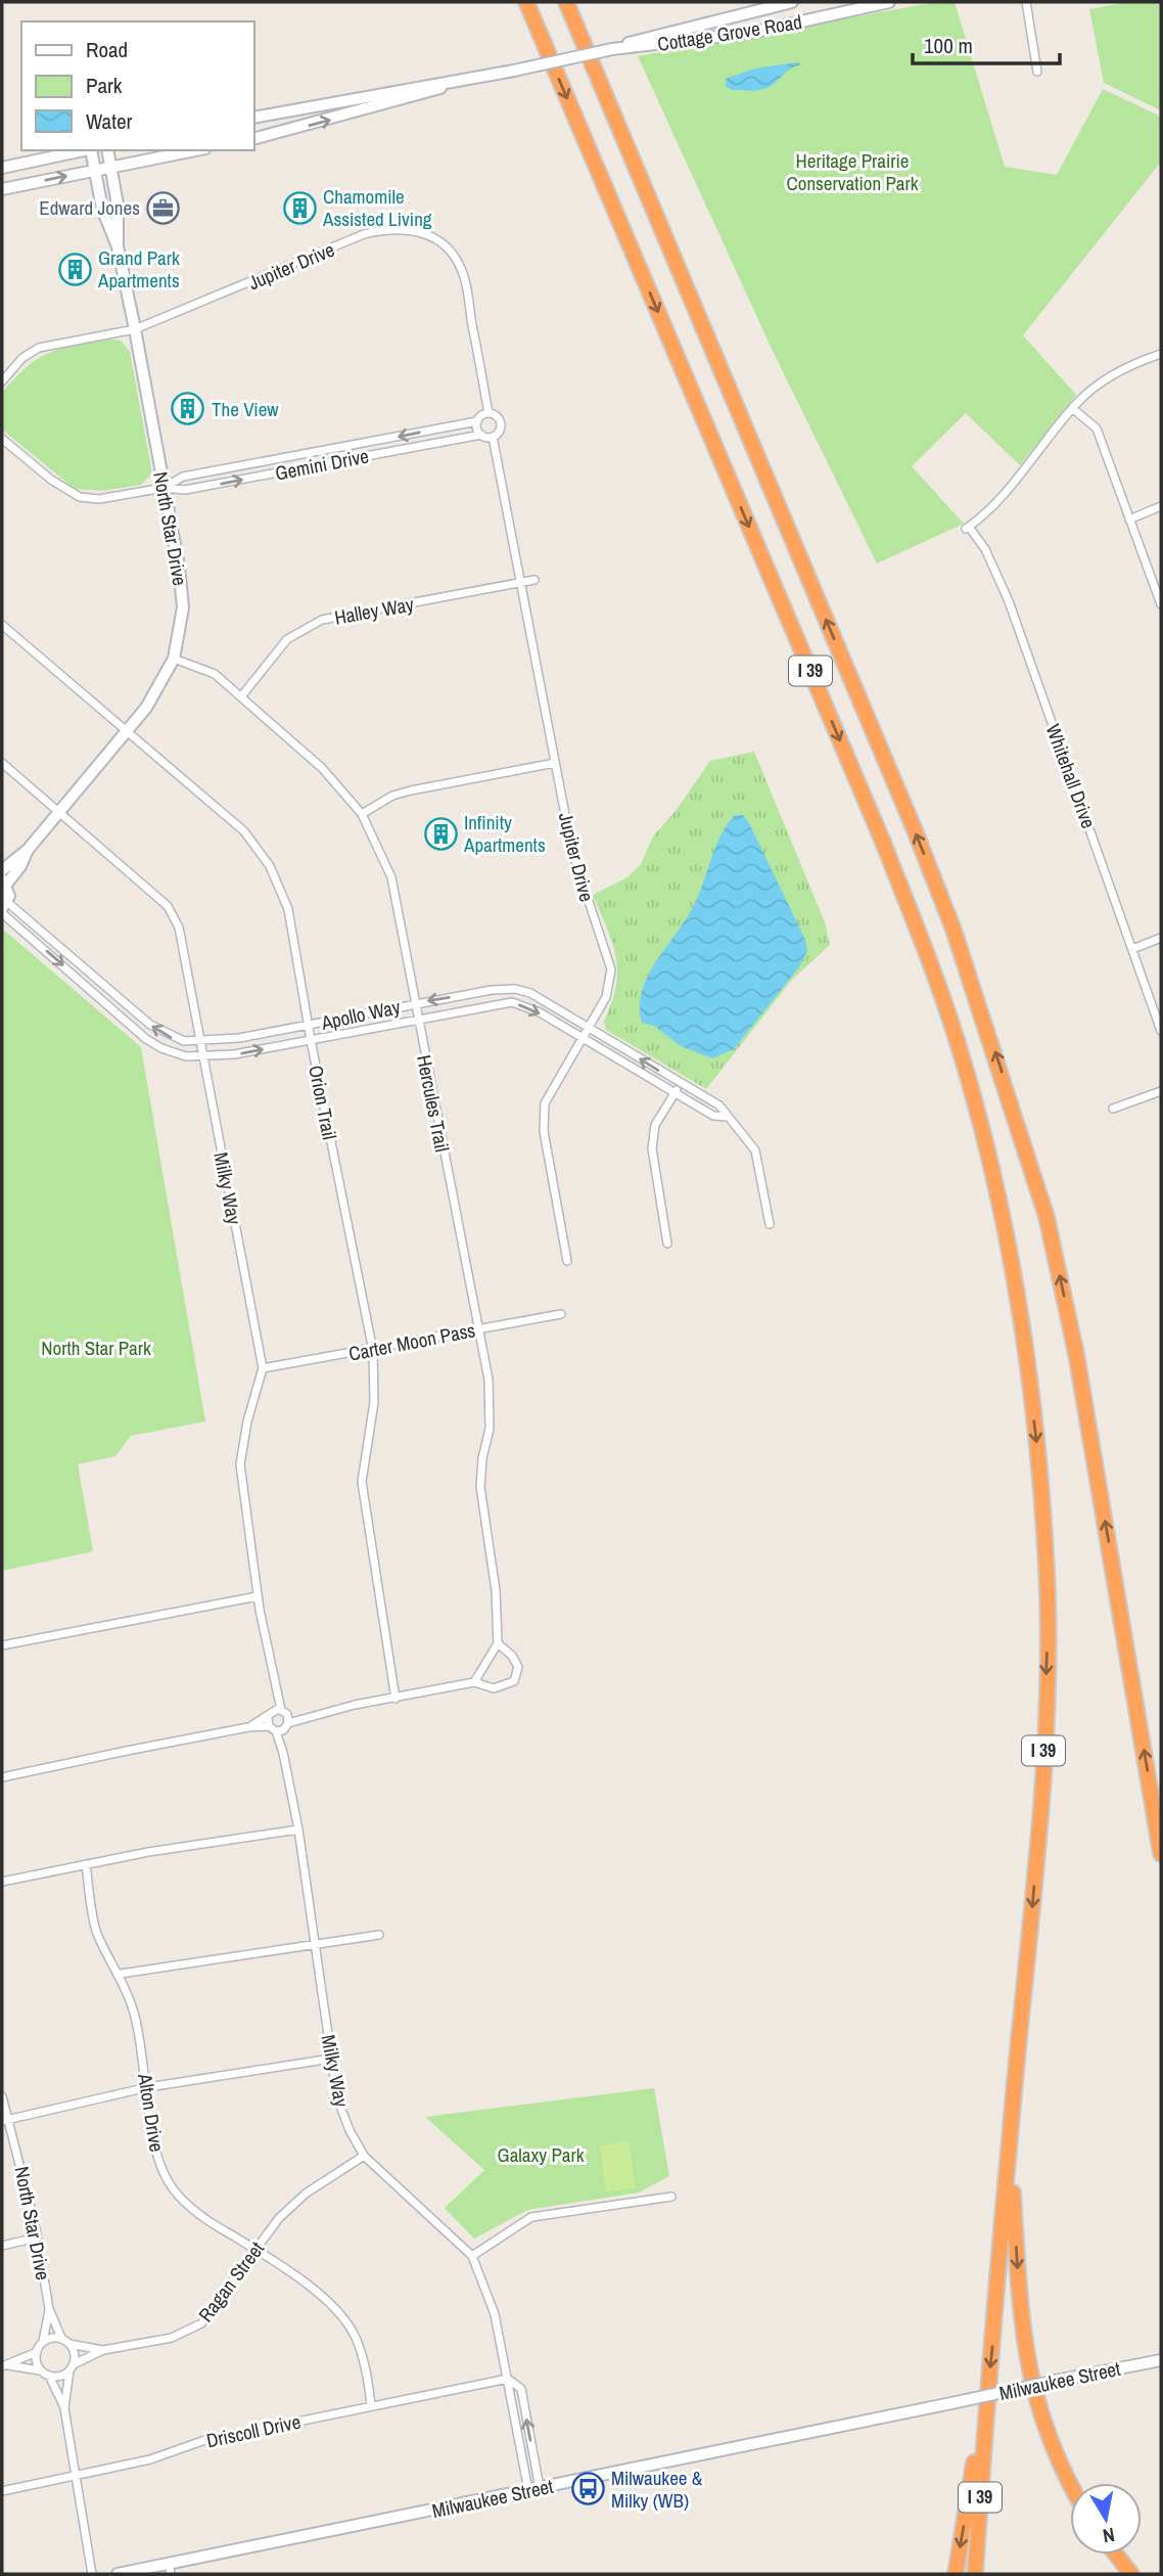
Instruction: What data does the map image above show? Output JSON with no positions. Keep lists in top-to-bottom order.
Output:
{
  "streets": {
    "highway": ["I 39"],
    "street": [
      "Cottage Grove Road",
      "Jupiter Drive",
      "Gemini Drive",
      "North Star Drive",
      "Halley Way",
      "Whitehall Drive",
      "Apollo Way",
      "Orion Trail",
      "Hercules Trail",
      "Milky Way",
      "Carter Moon Pass",
      "Alton Drive",
      "Ragan Street",
      "Milwaukee Street",
      "Driscoll Drive"
    ]
  },
  "crossings": [
    ["Jupiter Drive", "Gemini Drive"],
    ["Jupiter Drive", "North Star Drive"],
    ["Jupiter Drive", "Halley Way"],
    ["Jupiter Drive", "Apollo Way"],
    ["Gemini Drive", "North Star Drive"],
    ["North Star Drive", "Orion Trail"],
    ["North Star Drive", "Hercules Trail"],
    ["North Star Drive", "Milky Way"],
    ["North Star Drive", "Ragan Street"],
    ["Halley Way", "Hercules Trail"],
    ["Apollo Way", "Orion Trail"],
    ["Apollo Way", "Hercules Trail"],
    ["Apollo Way", "Milky Way"],
    ["Orion Trail", "Carter Moon Pass"],
    ["Hercules Trail", "Carter Moon Pass"],
    ["Milky Way", "Carter Moon Pass"],
    ["Milky Way", "Ragan Street"],
    ["Milky Way", "Milwaukee Street"],
    ["Milky Way", "Driscoll Drive"],
    ["Alton Drive", "Ragan Street"],
    ["Alton Drive", "Driscoll Drive"]
  ],
  "parks": ["Heritage Prairie Conservation Park", "North Star Park", "Galaxy Park"],
  "places": {
    "office": ["Edward Jones"],
    "building": [
      "Chamomile Assisted Living",
      "Grand Park Apartments",
      "The View",
      "Infinity Apartments"
    ],
    "bus stop": ["Milwaukee & Milky (WB)"]
  },
  "legend": ["Road", "Park", "Water"],
  "scale_bar": "100 m",
  "north": "bottom"
}
